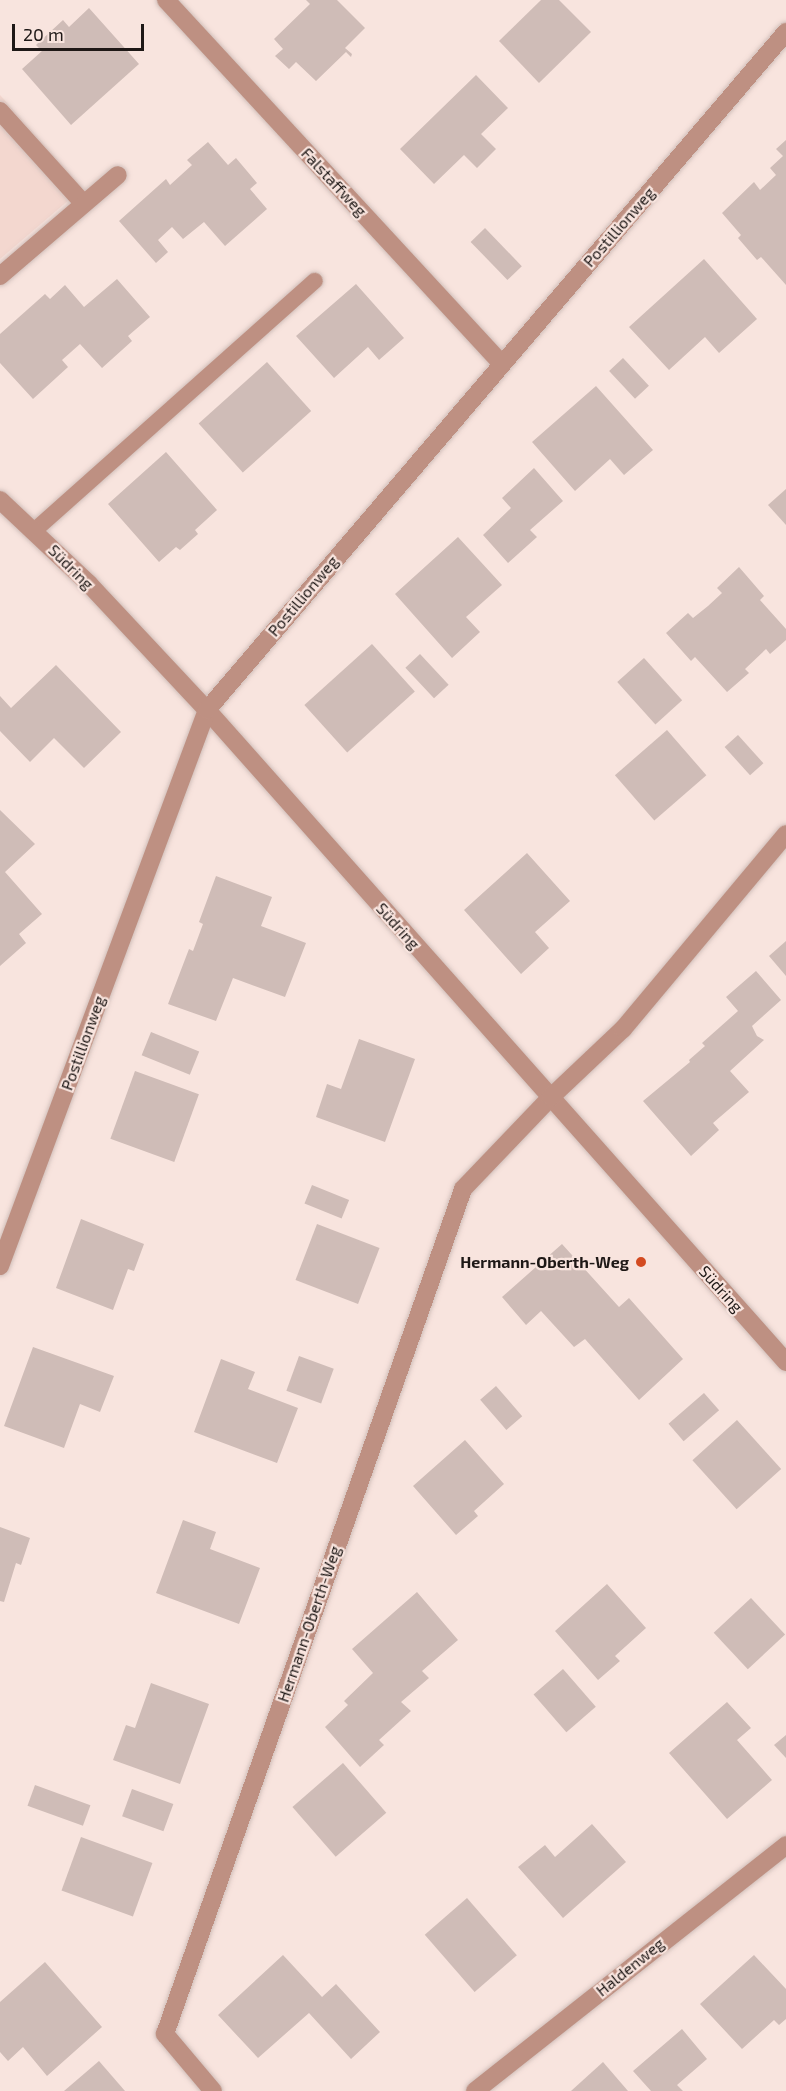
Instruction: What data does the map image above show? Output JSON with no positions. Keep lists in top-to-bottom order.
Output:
{
  "streets": {
    "street": [
      "Falstaffweg",
      "Postillionweg",
      "Südring",
      "Hermann-Oberth-Weg",
      "Haldenweg"
    ]
  },
  "crossings": [
    ["Falstaffweg", "Postillionweg"],
    ["Postillionweg", "Südring"],
    ["Südring", "Hermann-Oberth-Weg"]
  ],
  "places": ["Hermann-Oberth-Weg"],
  "scale_bar": "20 m"
}
